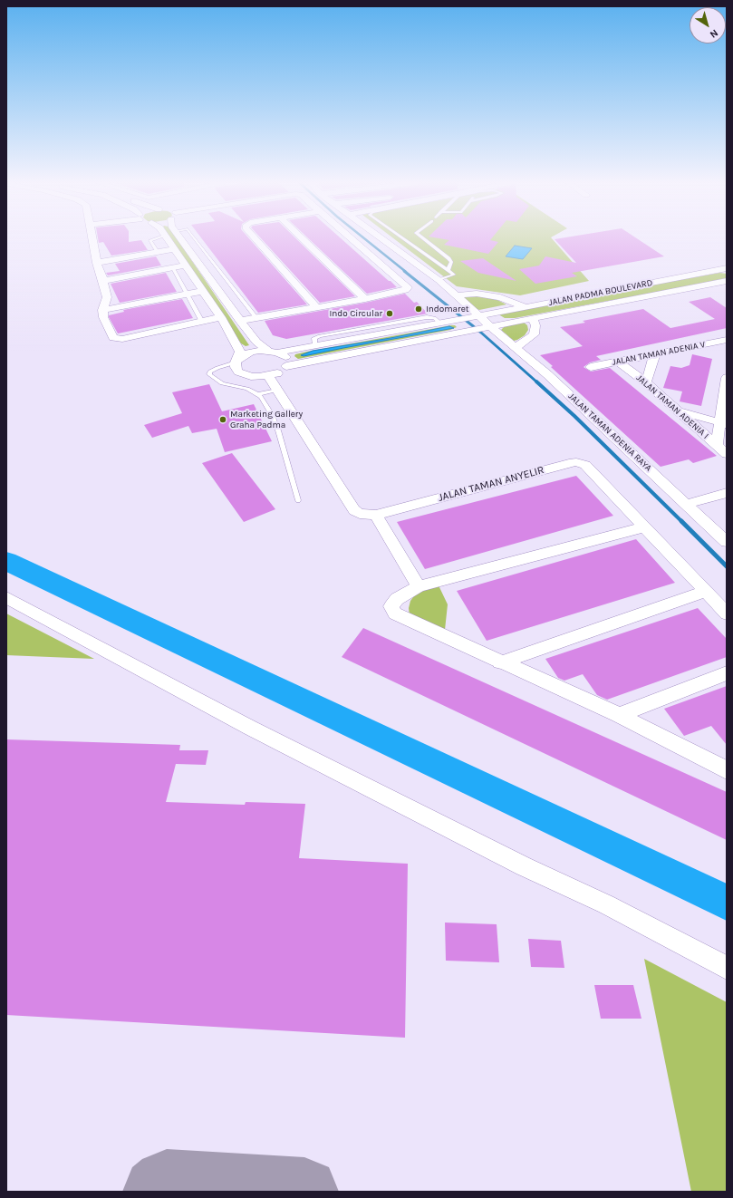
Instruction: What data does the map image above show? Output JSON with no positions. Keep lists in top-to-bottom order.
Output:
{
  "streets": {
    "street": [
      "JALAN PADMA BOULEVARD",
      "JALAN TAMAN ADENIA V",
      "JALAN TAMAN ADENIA I",
      "JALAN TAMAN ADENIA RAYA",
      "JALAN TAMAN ANYELIR"
    ]
  },
  "crossings": [
    ["JALAN PADMA BOULEVARD", "JALAN TAMAN ADENIA RAYA"],
    ["JALAN TAMAN ADENIA V", "JALAN TAMAN ADENIA I"]
  ],
  "places": ["Indomaret", "Indo Circular", "Marketing Gallery Graha Padma"],
  "north": "bottom right"
}
